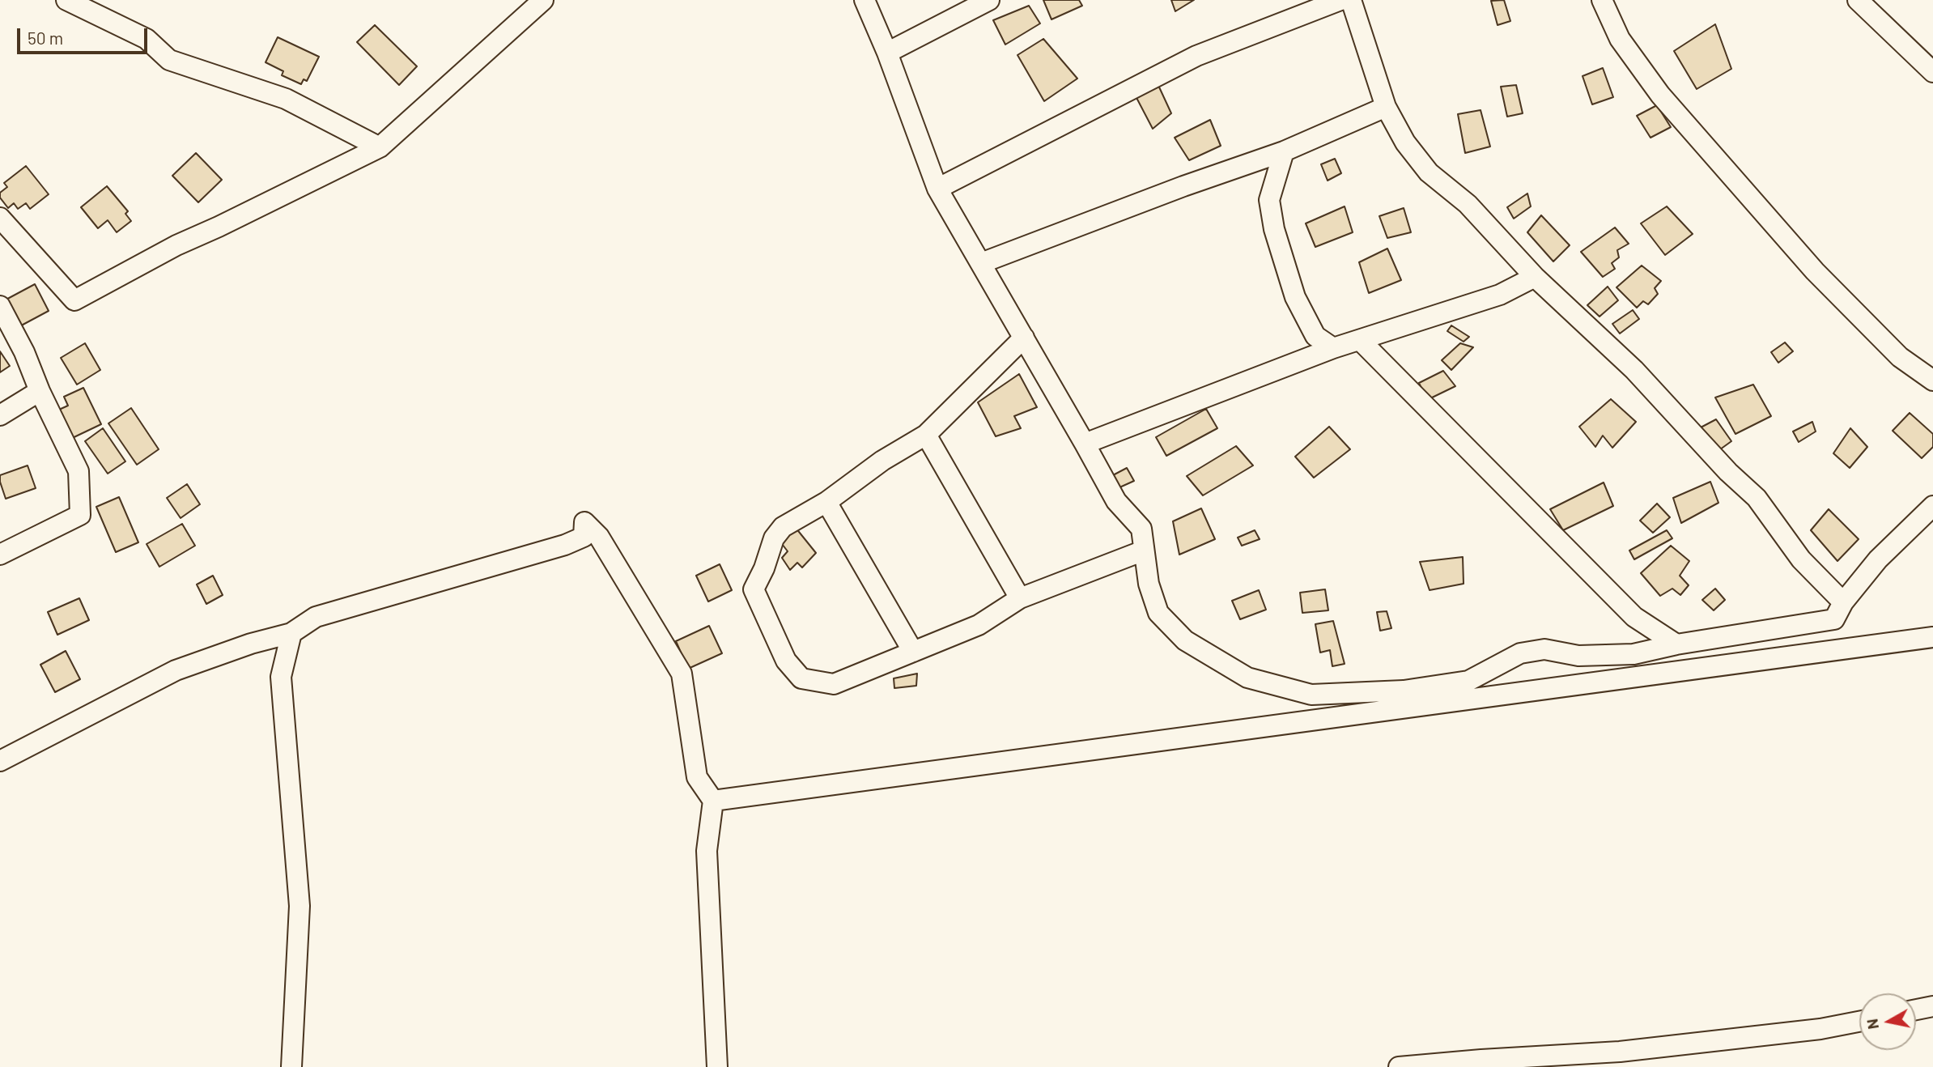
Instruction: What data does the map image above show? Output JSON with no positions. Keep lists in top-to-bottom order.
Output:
{
  "scale_bar": "50 m",
  "north": "left"
}
